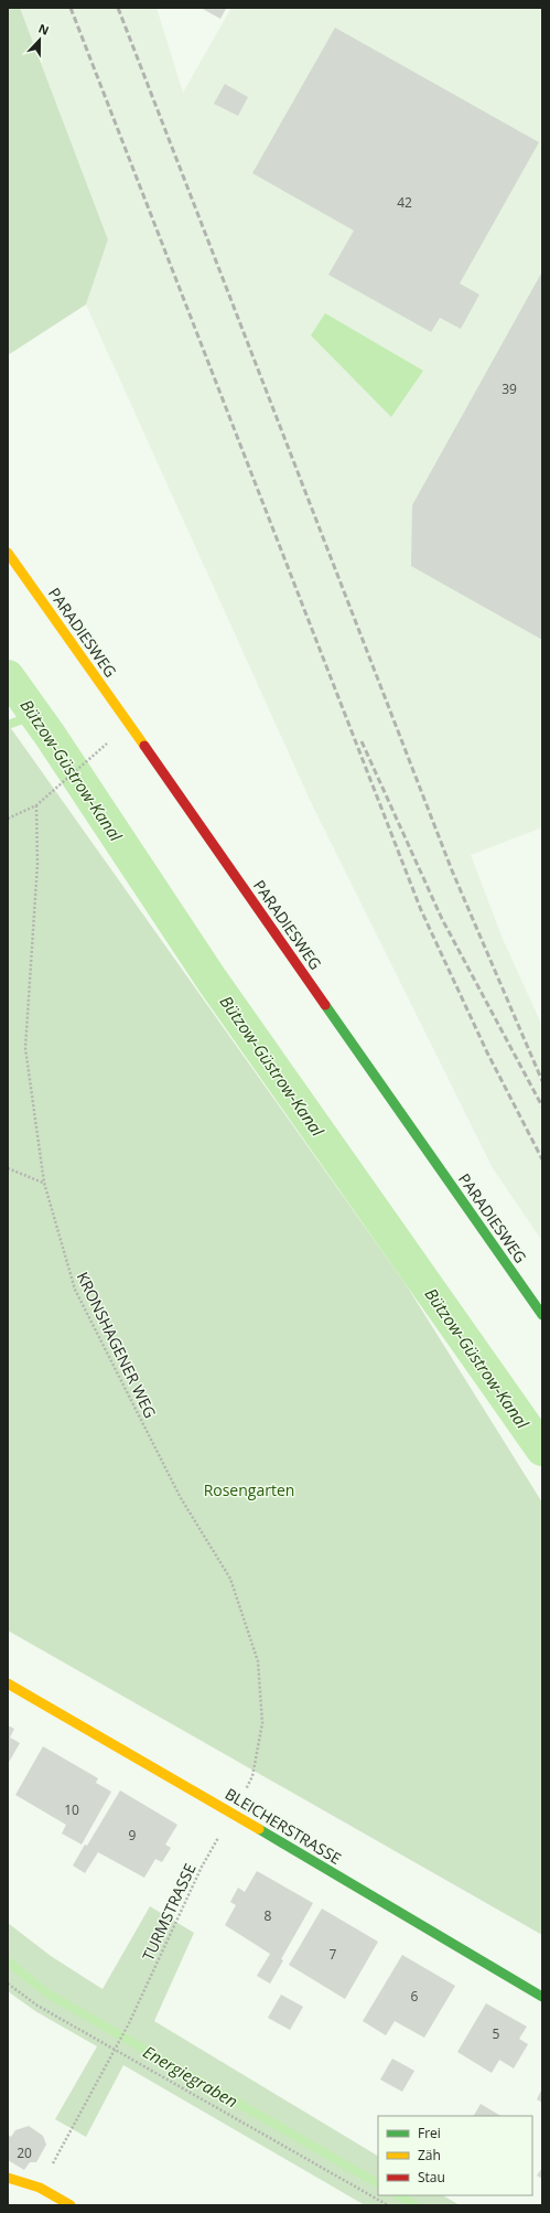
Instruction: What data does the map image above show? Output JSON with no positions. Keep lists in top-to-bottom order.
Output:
{
  "streets": {
    "street": ["PARADIESWEG", "BLEICHERSTRASSE"],
    "path": ["KRONSHAGENER WEG", "TURMSTRASSE"]
  },
  "crossings": [
    ["KRONSHAGENER WEG", "BLEICHERSTRASSE"],
    ["KRONSHAGENER WEG", "TURMSTRASSE"],
    ["BLEICHERSTRASSE", "TURMSTRASSE"]
  ],
  "water": ["Bützow-Güstrow-Kanal", "Energiegraben"],
  "parks": ["Rosengarten"],
  "house_numbers": [
    "42",
    "39",
    "10",
    "9",
    "8",
    "7",
    "6",
    "5",
    "20"
  ],
  "legend": ["Frei", "Zäh", "Stau"],
  "north": "top"
}
